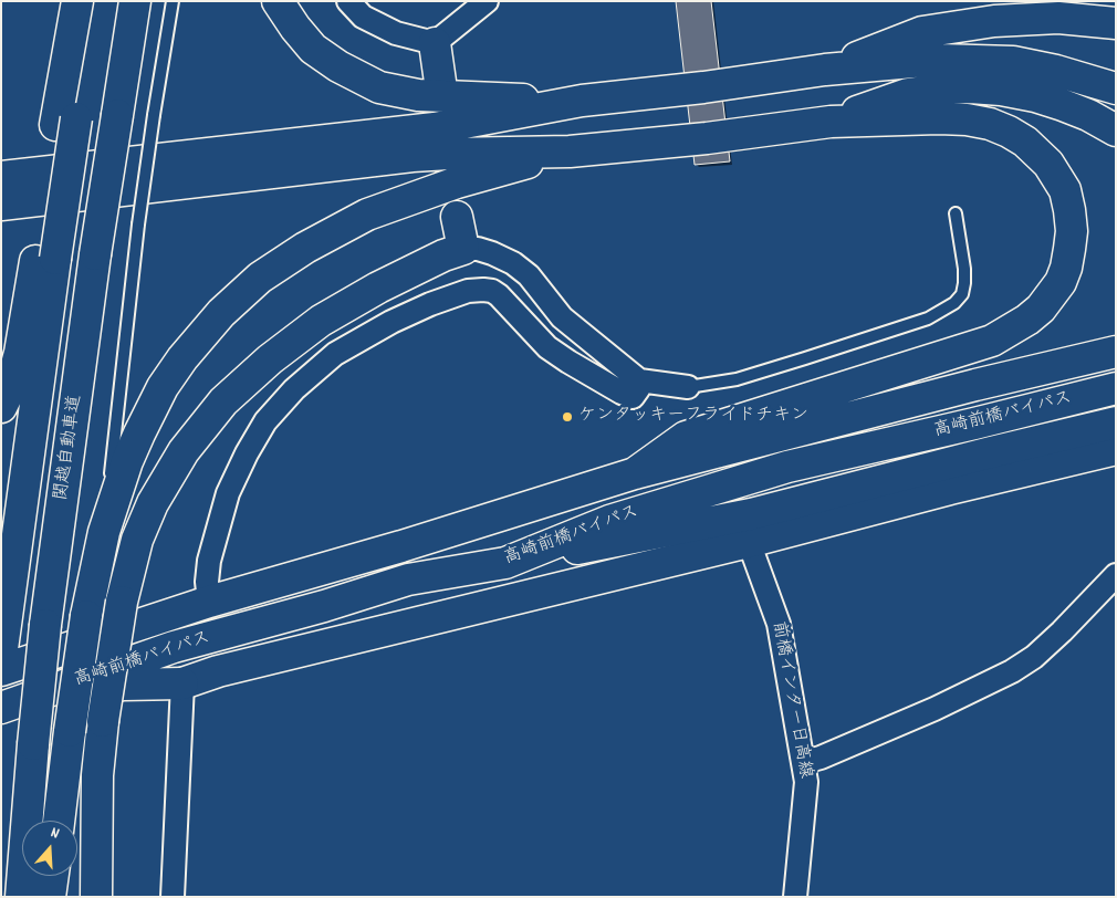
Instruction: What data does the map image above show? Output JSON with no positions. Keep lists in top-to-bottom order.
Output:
{
  "streets": {
    "main road": ["高崎前橋バイパス", "関越自動車道"],
    "street": ["前橋インター日高線"]
  },
  "places": ["ケンタッキーフライドチキン"],
  "north": "top"
}
